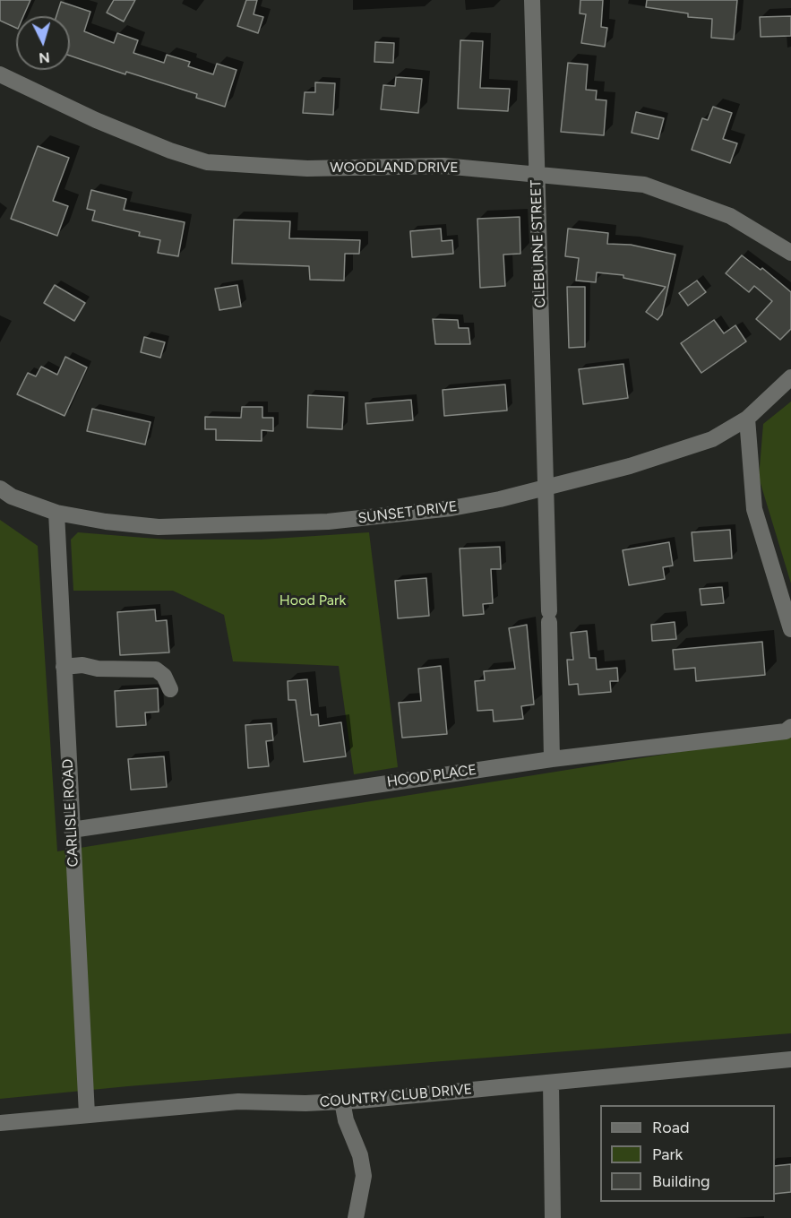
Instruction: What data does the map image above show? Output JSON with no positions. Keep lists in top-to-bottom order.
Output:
{
  "streets": {
    "street": [
      "WOODLAND DRIVE",
      "CLEBURNE STREET",
      "SUNSET DRIVE",
      "HOOD PLACE",
      "CARLISLE ROAD",
      "COUNTRY CLUB DRIVE"
    ]
  },
  "crossings": [
    ["WOODLAND DRIVE", "CLEBURNE STREET"],
    ["CLEBURNE STREET", "SUNSET DRIVE"],
    ["CLEBURNE STREET", "HOOD PLACE"],
    ["SUNSET DRIVE", "CARLISLE ROAD"],
    ["HOOD PLACE", "CARLISLE ROAD"],
    ["CARLISLE ROAD", "COUNTRY CLUB DRIVE"]
  ],
  "parks": ["Hood Park"],
  "legend": ["Road", "Park", "Building"],
  "north": "bottom"
}
